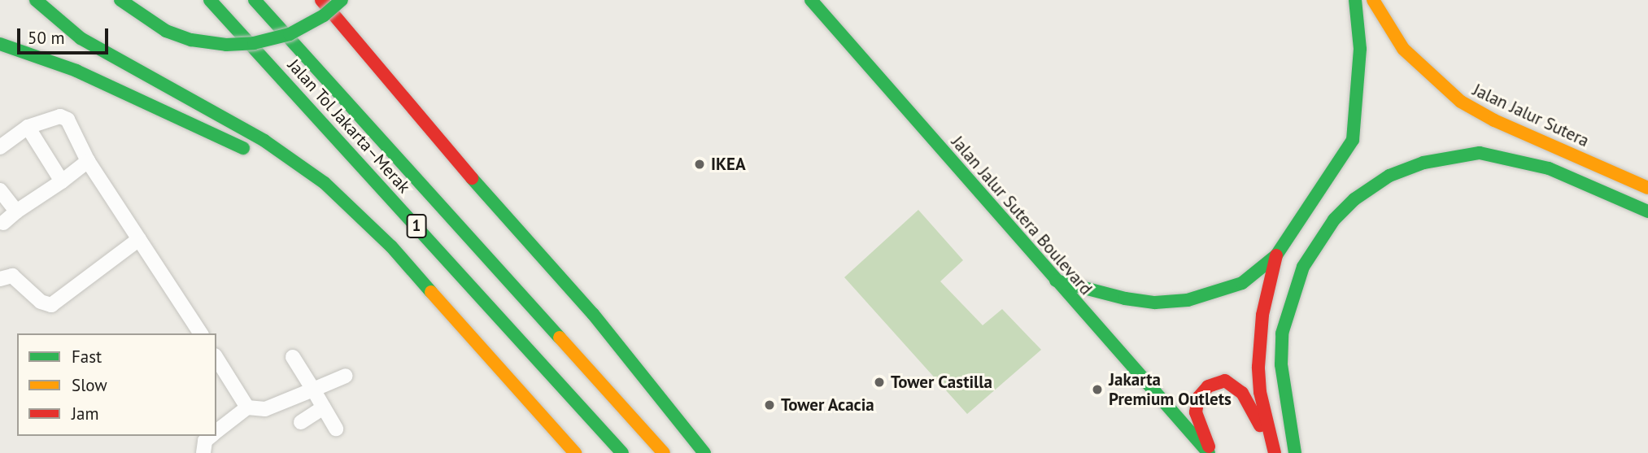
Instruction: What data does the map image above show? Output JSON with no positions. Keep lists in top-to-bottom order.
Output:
{
  "streets": {
    "main road": [
      "Jalan Jalur Sutera",
      "Jalan Tol Jakarta–Merak",
      "Jalan Jalur Sutera Boulevard",
      "1"
    ]
  },
  "places": [
    "IKEA",
    "Tower Castilla",
    "Jakarta Premium Outlets",
    "Tower Acacia"
  ],
  "legend": ["Fast", "Slow", "Jam"],
  "scale_bar": "50 m"
}
